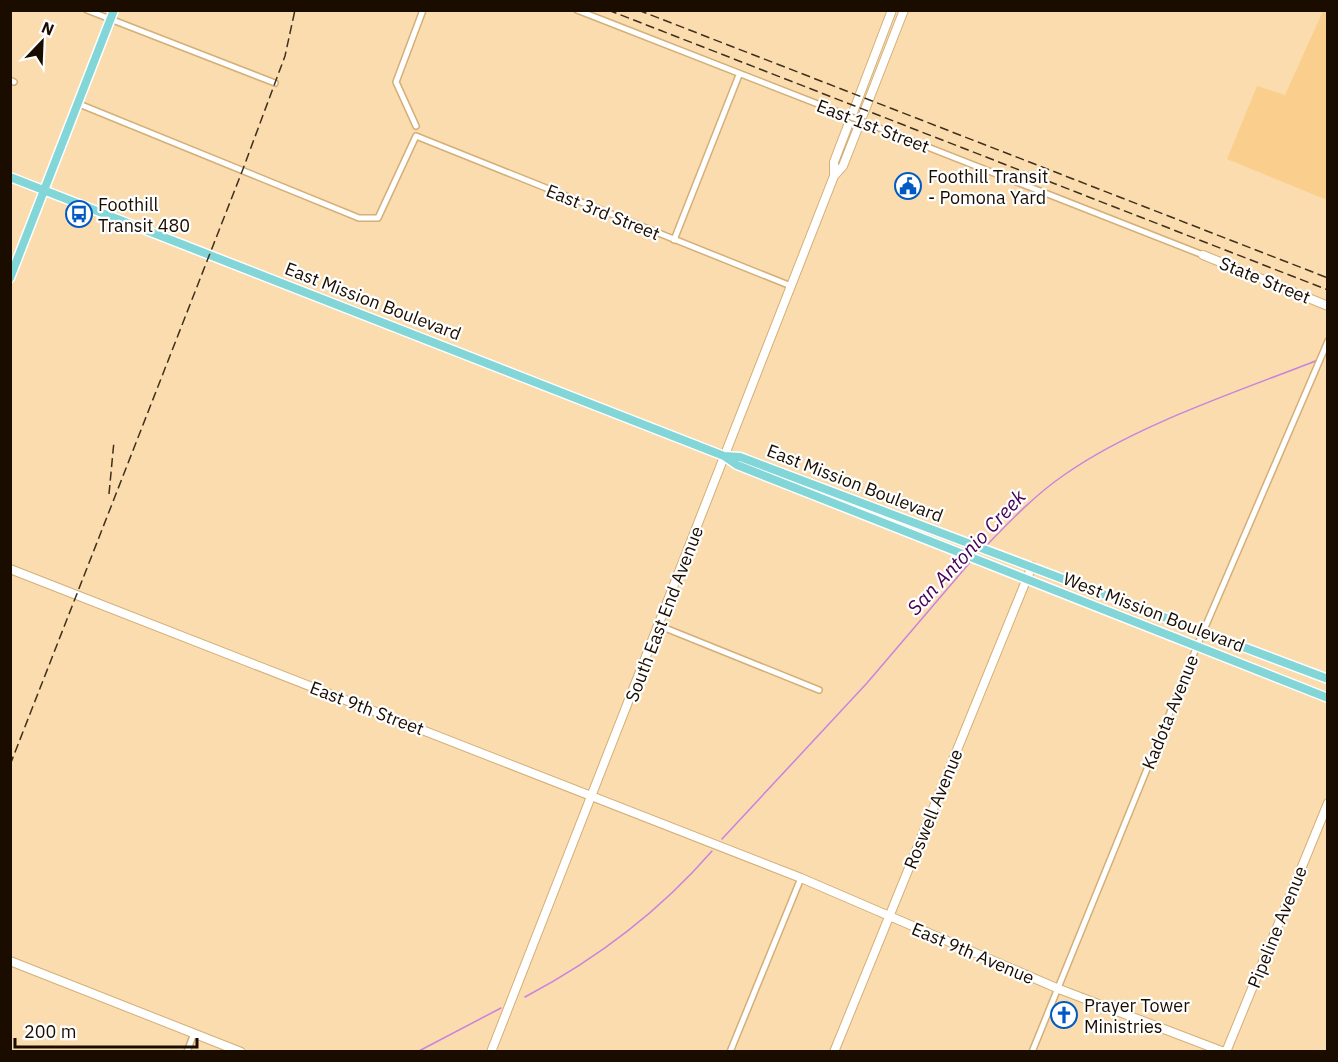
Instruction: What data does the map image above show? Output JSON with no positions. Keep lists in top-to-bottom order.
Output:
{
  "streets": {
    "main road": ["East Mission Boulevard", "West Mission Boulevard"],
    "street": [
      "East 1st Street",
      "East 3rd Street",
      "State Street",
      "South East End Avenue",
      "East 9th Street",
      "Kadota Avenue",
      "Roswell Avenue",
      "Pipeline Avenue",
      "East 9th Avenue"
    ]
  },
  "crossings": [
    ["East 1st Street", "State Street"],
    ["East 3rd Street", "South East End Avenue"],
    ["East Mission Boulevard", "West Mission Boulevard"],
    ["East Mission Boulevard", "South East End Avenue"],
    ["East Mission Boulevard", "Kadota Avenue"],
    ["East Mission Boulevard", "Roswell Avenue"],
    ["West Mission Boulevard", "Kadota Avenue"],
    ["West Mission Boulevard", "Roswell Avenue"],
    ["South East End Avenue", "East 9th Street"],
    ["East 9th Street", "East 9th Avenue"],
    ["Kadota Avenue", "East 9th Avenue"],
    ["Roswell Avenue", "East 9th Avenue"],
    ["Pipeline Avenue", "East 9th Avenue"]
  ],
  "water": ["San Antonio Creek"],
  "places": {
    "public building": ["Foothill Transit - Pomona Yard"],
    "bus stop": ["Foothill Transit 480"],
    "church": ["Prayer Tower Ministries"]
  },
  "scale_bar": "200 m",
  "north": "top right"
}
